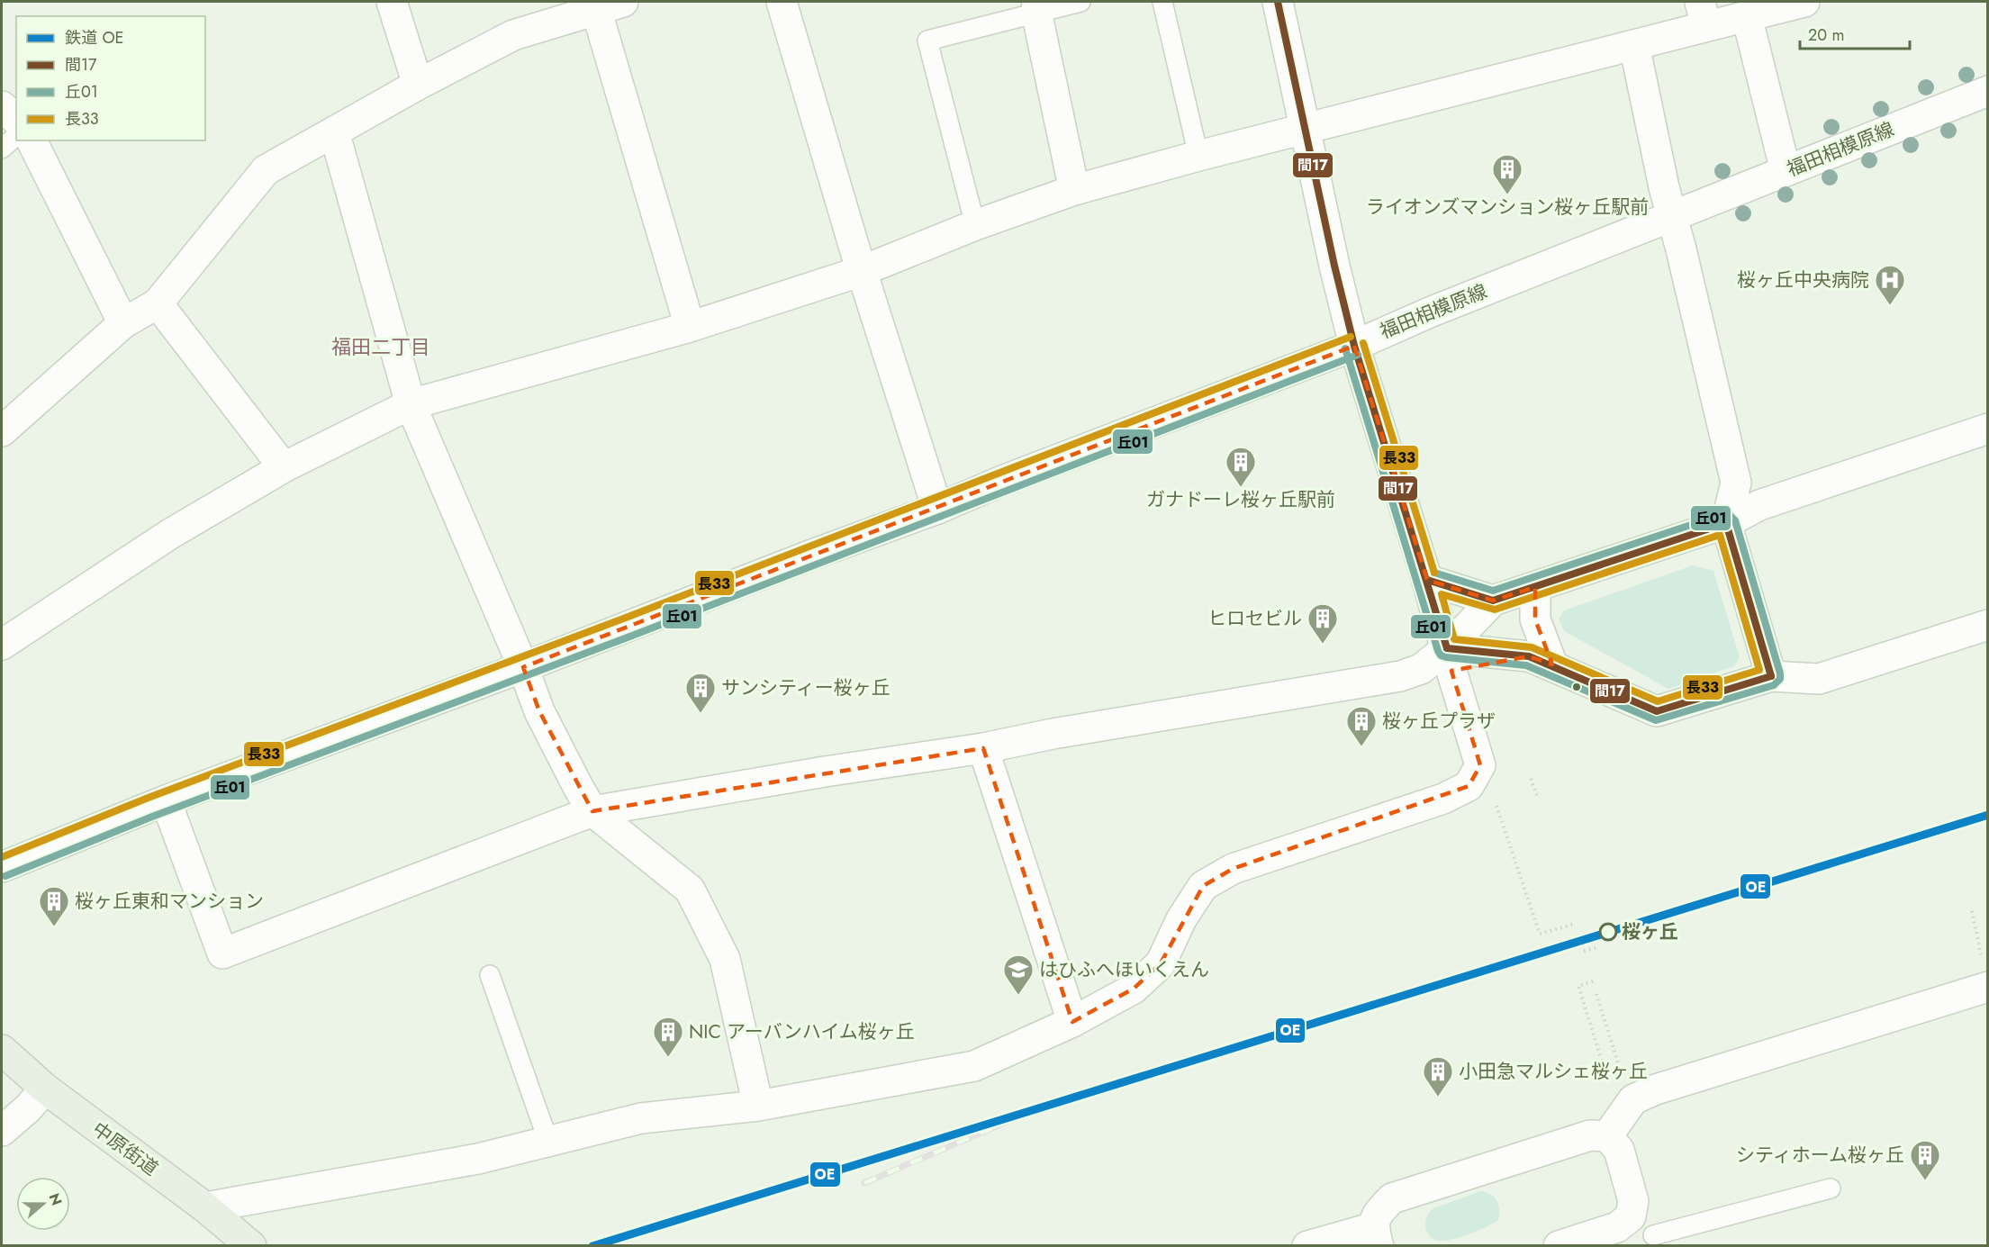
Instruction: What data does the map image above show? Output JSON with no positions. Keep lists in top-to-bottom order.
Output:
{
  "streets": {
    "main road": ["中原街道"],
    "street": ["福田相模原線"]
  },
  "districts": ["福田二丁目"],
  "places": {
    "building": [
      "ライオンズマンション桜ヶ丘駅前",
      "ガナドーレ桜ヶ丘駅前",
      "ヒロセビル",
      "サンシティー桜ヶ丘",
      "桜ヶ丘プラザ",
      "桜ヶ丘東和マンション",
      "NIC アーバンハイム桜ヶ丘",
      "小田急マルシェ桜ヶ丘",
      "シティホーム桜ヶ丘"
    ],
    "hospital": ["桜ヶ丘中央病院"],
    "other": ["桜ヶ丘"],
    "school or university": ["はひふへほいくえん"]
  },
  "lines": [
    "transit line 間17",
    "transit line 長33",
    "transit line 丘01",
    "rail line OE"
  ],
  "legend": [
    "鉄道 OE",
    "間17",
    "丘01",
    "長33"
  ],
  "scale_bar": "20 m",
  "north": "right"
}
